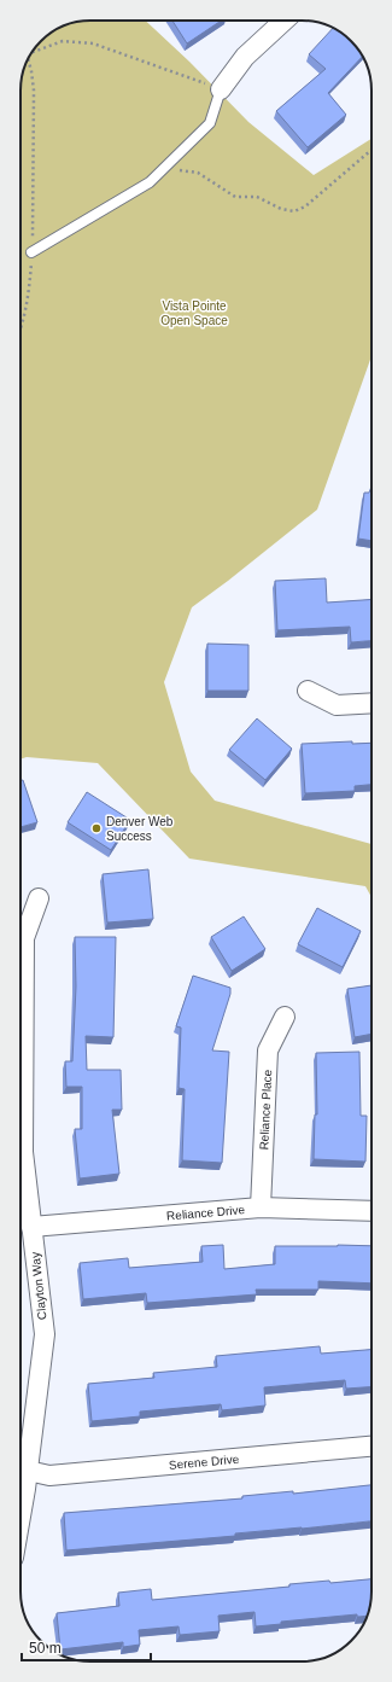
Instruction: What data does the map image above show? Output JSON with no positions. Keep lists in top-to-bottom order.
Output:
{
  "streets": {
    "street": [
      "Reliance Place",
      "Reliance Drive",
      "Clayton Way",
      "Serene Drive"
    ]
  },
  "crossings": [
    ["Reliance Place", "Reliance Drive"],
    ["Reliance Drive", "Clayton Way"],
    ["Clayton Way", "Serene Drive"]
  ],
  "parks": ["Vista Pointe Open Space"],
  "places": ["Denver Web Success"],
  "scale_bar": "50 m"
}
